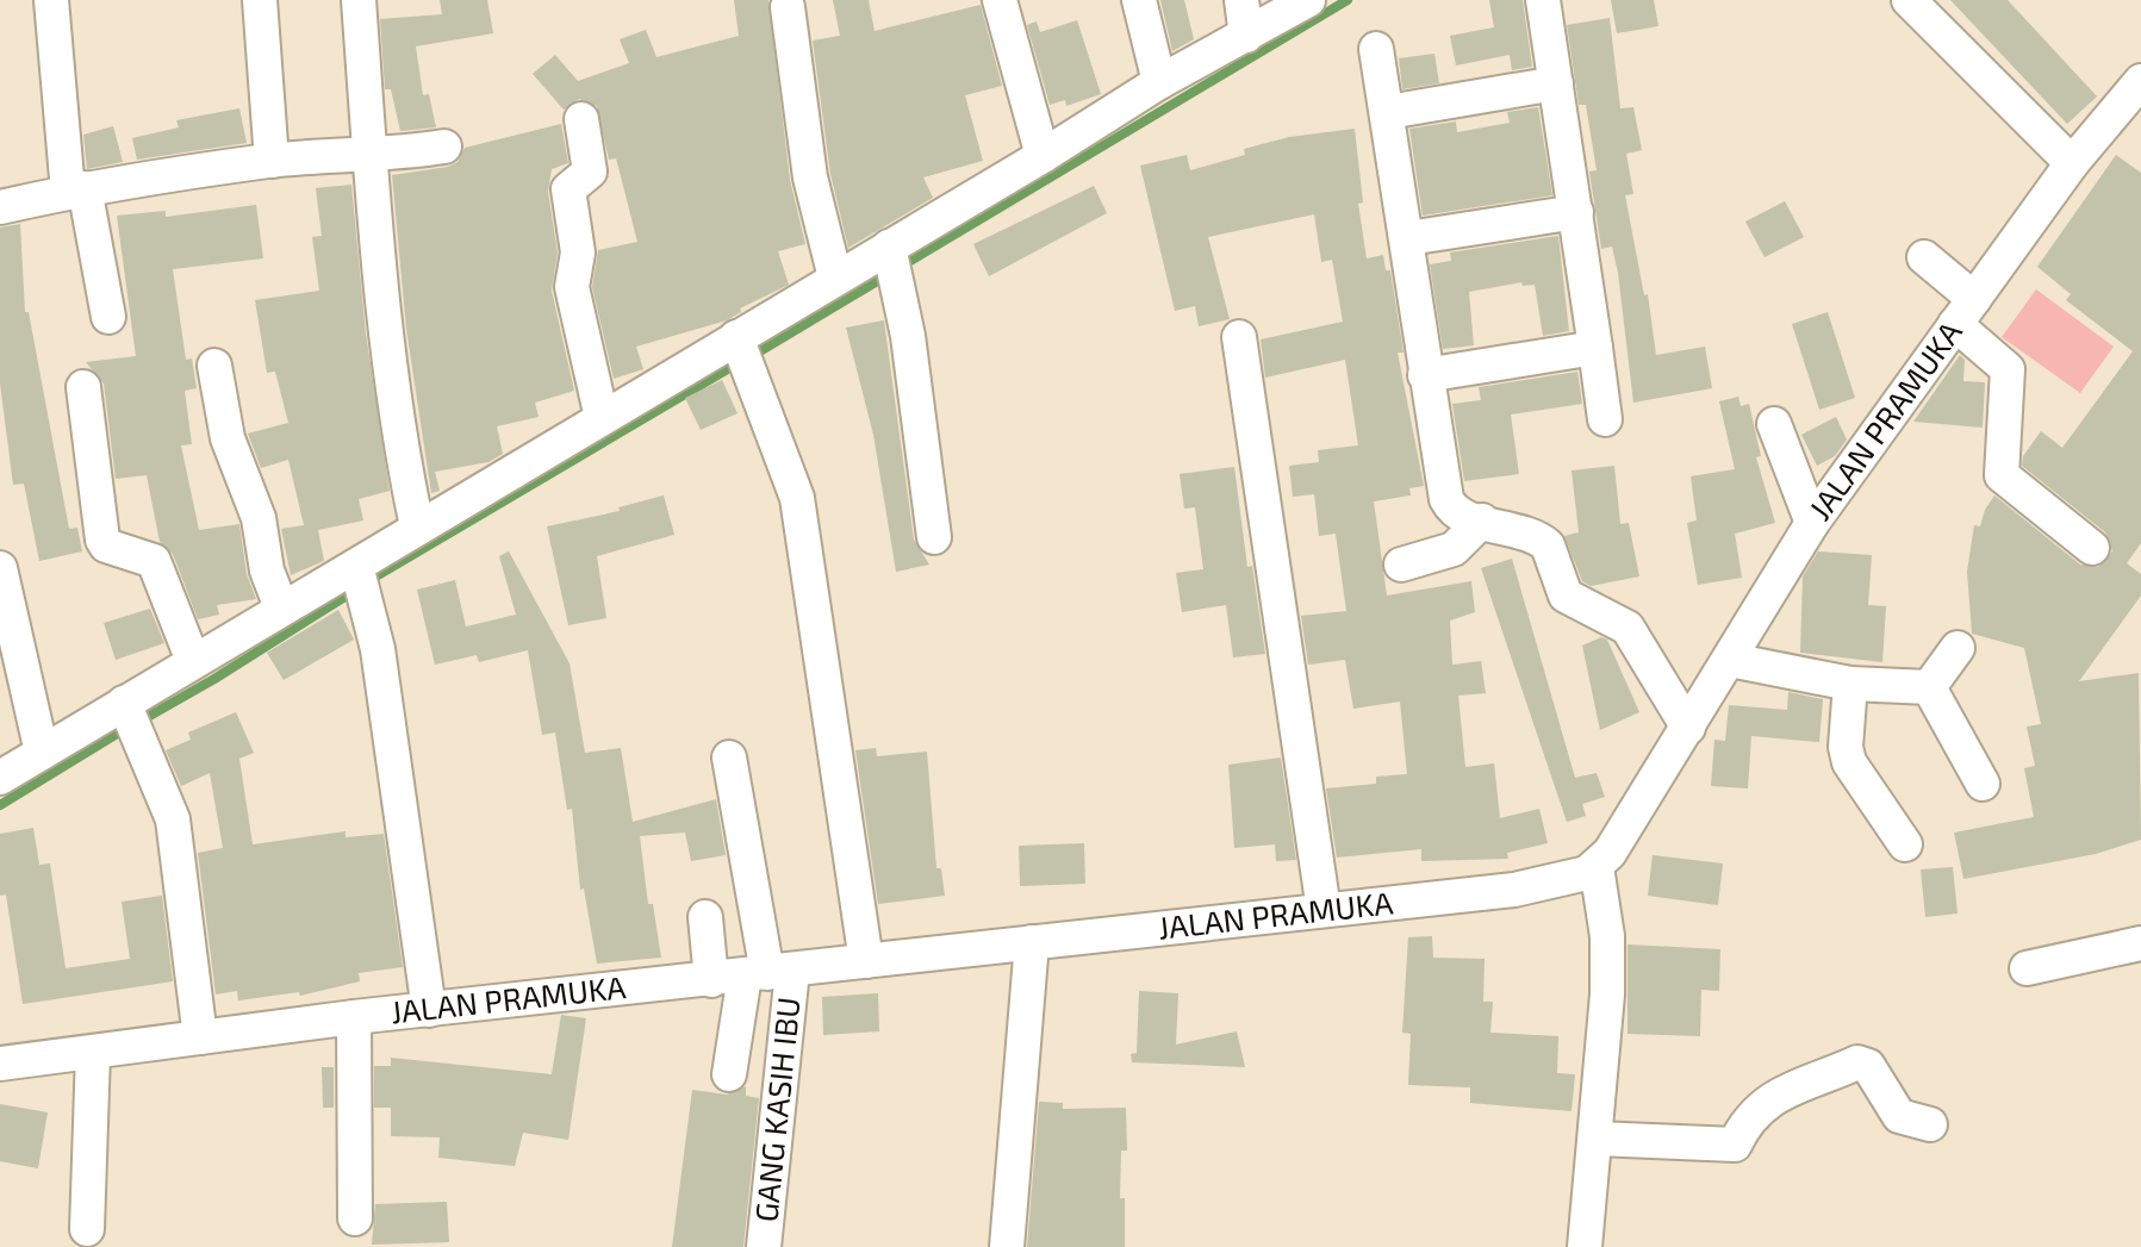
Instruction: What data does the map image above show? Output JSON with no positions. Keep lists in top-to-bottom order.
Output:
{
  "streets": {
    "street": ["JALAN PRAMUKA", "GANG KASIH IBU"]
  },
  "crossings": [
    ["JALAN PRAMUKA", "GANG KASIH IBU"]
  ]
}
